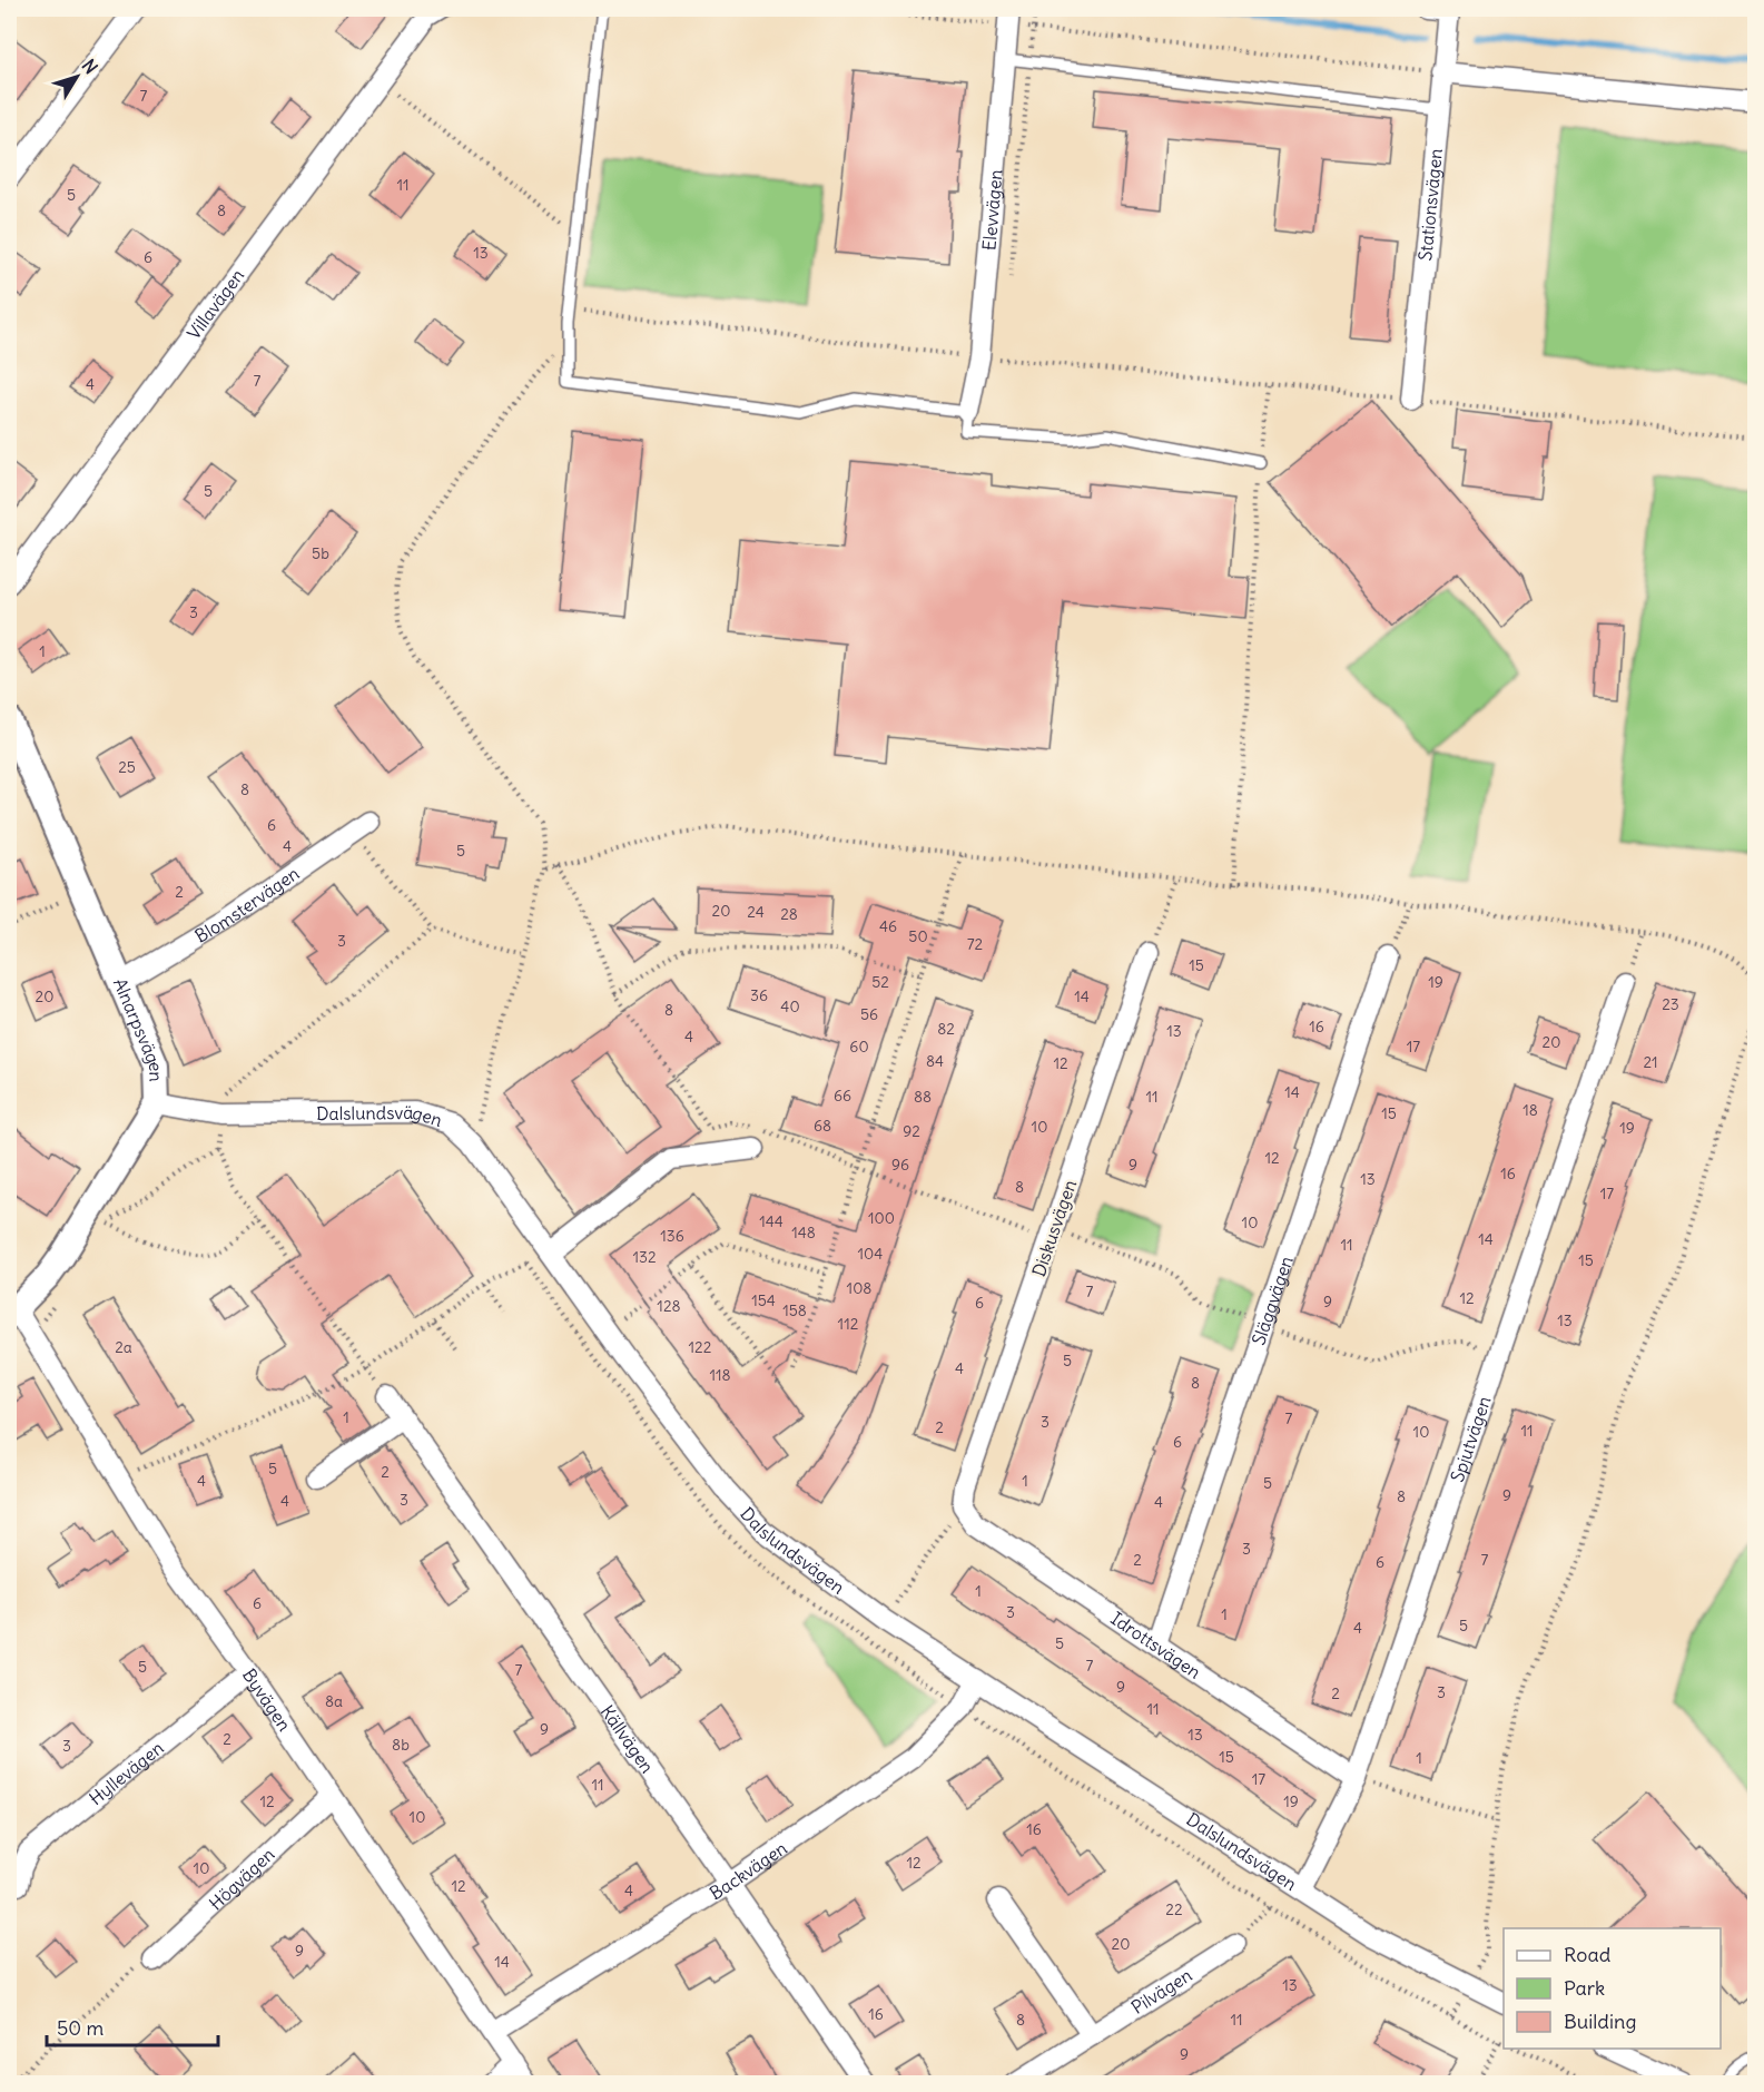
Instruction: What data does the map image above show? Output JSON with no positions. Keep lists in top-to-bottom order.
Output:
{
  "streets": {
    "street": [
      "Stationsvägen",
      "Elevvägen",
      "Villavägen",
      "Blomstervägen",
      "Alnarpsvägen",
      "Dalslundsvägen",
      "Diskusvägen",
      "Släggvägen",
      "Spjutvägen",
      "Idrottsvägen",
      "Byvägen",
      "Källvägen",
      "Hyllevägen",
      "Backvägen",
      "Högvägen",
      "Pilvägen"
    ]
  },
  "crossings": [
    ["Blomstervägen", "Alnarpsvägen"],
    ["Alnarpsvägen", "Dalslundsvägen"],
    ["Alnarpsvägen", "Byvägen"],
    ["Dalslundsvägen", "Spjutvägen"],
    ["Dalslundsvägen", "Backvägen"],
    ["Diskusvägen", "Idrottsvägen"],
    ["Släggvägen", "Idrottsvägen"],
    ["Spjutvägen", "Idrottsvägen"],
    ["Byvägen", "Hyllevägen"],
    ["Byvägen", "Backvägen"],
    ["Byvägen", "Högvägen"],
    ["Källvägen", "Backvägen"]
  ],
  "house_numbers": [
    "7",
    "11",
    "5",
    "8",
    "13",
    "6",
    "7",
    "4",
    "5",
    "5b",
    "3",
    "1",
    "25",
    "8",
    "6",
    "4",
    "5",
    "2",
    "20",
    "24",
    "28",
    "46",
    "50",
    "3",
    "72",
    "15",
    "52",
    "19",
    "36",
    "20",
    "14",
    "23",
    "40",
    "8",
    "56",
    "16",
    "82",
    "13",
    "4",
    "20",
    "60",
    "17",
    "84",
    "21",
    "12",
    "14",
    "66",
    "88",
    "11",
    "18",
    "15",
    "68",
    "10",
    "19",
    "92",
    "12",
    "96",
    "9",
    "16",
    "13",
    "8",
    "17",
    "100",
    "144",
    "10",
    "148",
    "136",
    "14",
    "11",
    "104",
    "132",
    "15",
    "108",
    "7",
    "12",
    "154",
    "9",
    "6",
    "128",
    "158",
    "13",
    "112",
    "2a",
    "122",
    "5",
    "4",
    "118",
    "8",
    "1",
    "7",
    "3",
    "2",
    "11",
    "10",
    "6",
    "5",
    "2",
    "4",
    "1",
    "5",
    "9",
    "8",
    "3",
    "4",
    "4",
    "3",
    "2",
    "7",
    "6",
    "1",
    "6",
    "3",
    "1",
    "5",
    "4",
    "5",
    "7",
    "5",
    "7",
    "9",
    "3",
    "2",
    "8a",
    "11",
    "9",
    "13",
    "2",
    "8b",
    "3",
    "15",
    "1",
    "17",
    "11",
    "12",
    "19",
    "10",
    "16",
    "12",
    "10",
    "12",
    "4",
    "22",
    "20",
    "9",
    "14",
    "13",
    "16",
    "8",
    "11",
    "9"
  ],
  "legend": ["Road", "Park", "Building"],
  "scale_bar": "50 m",
  "north": "top right"
}
